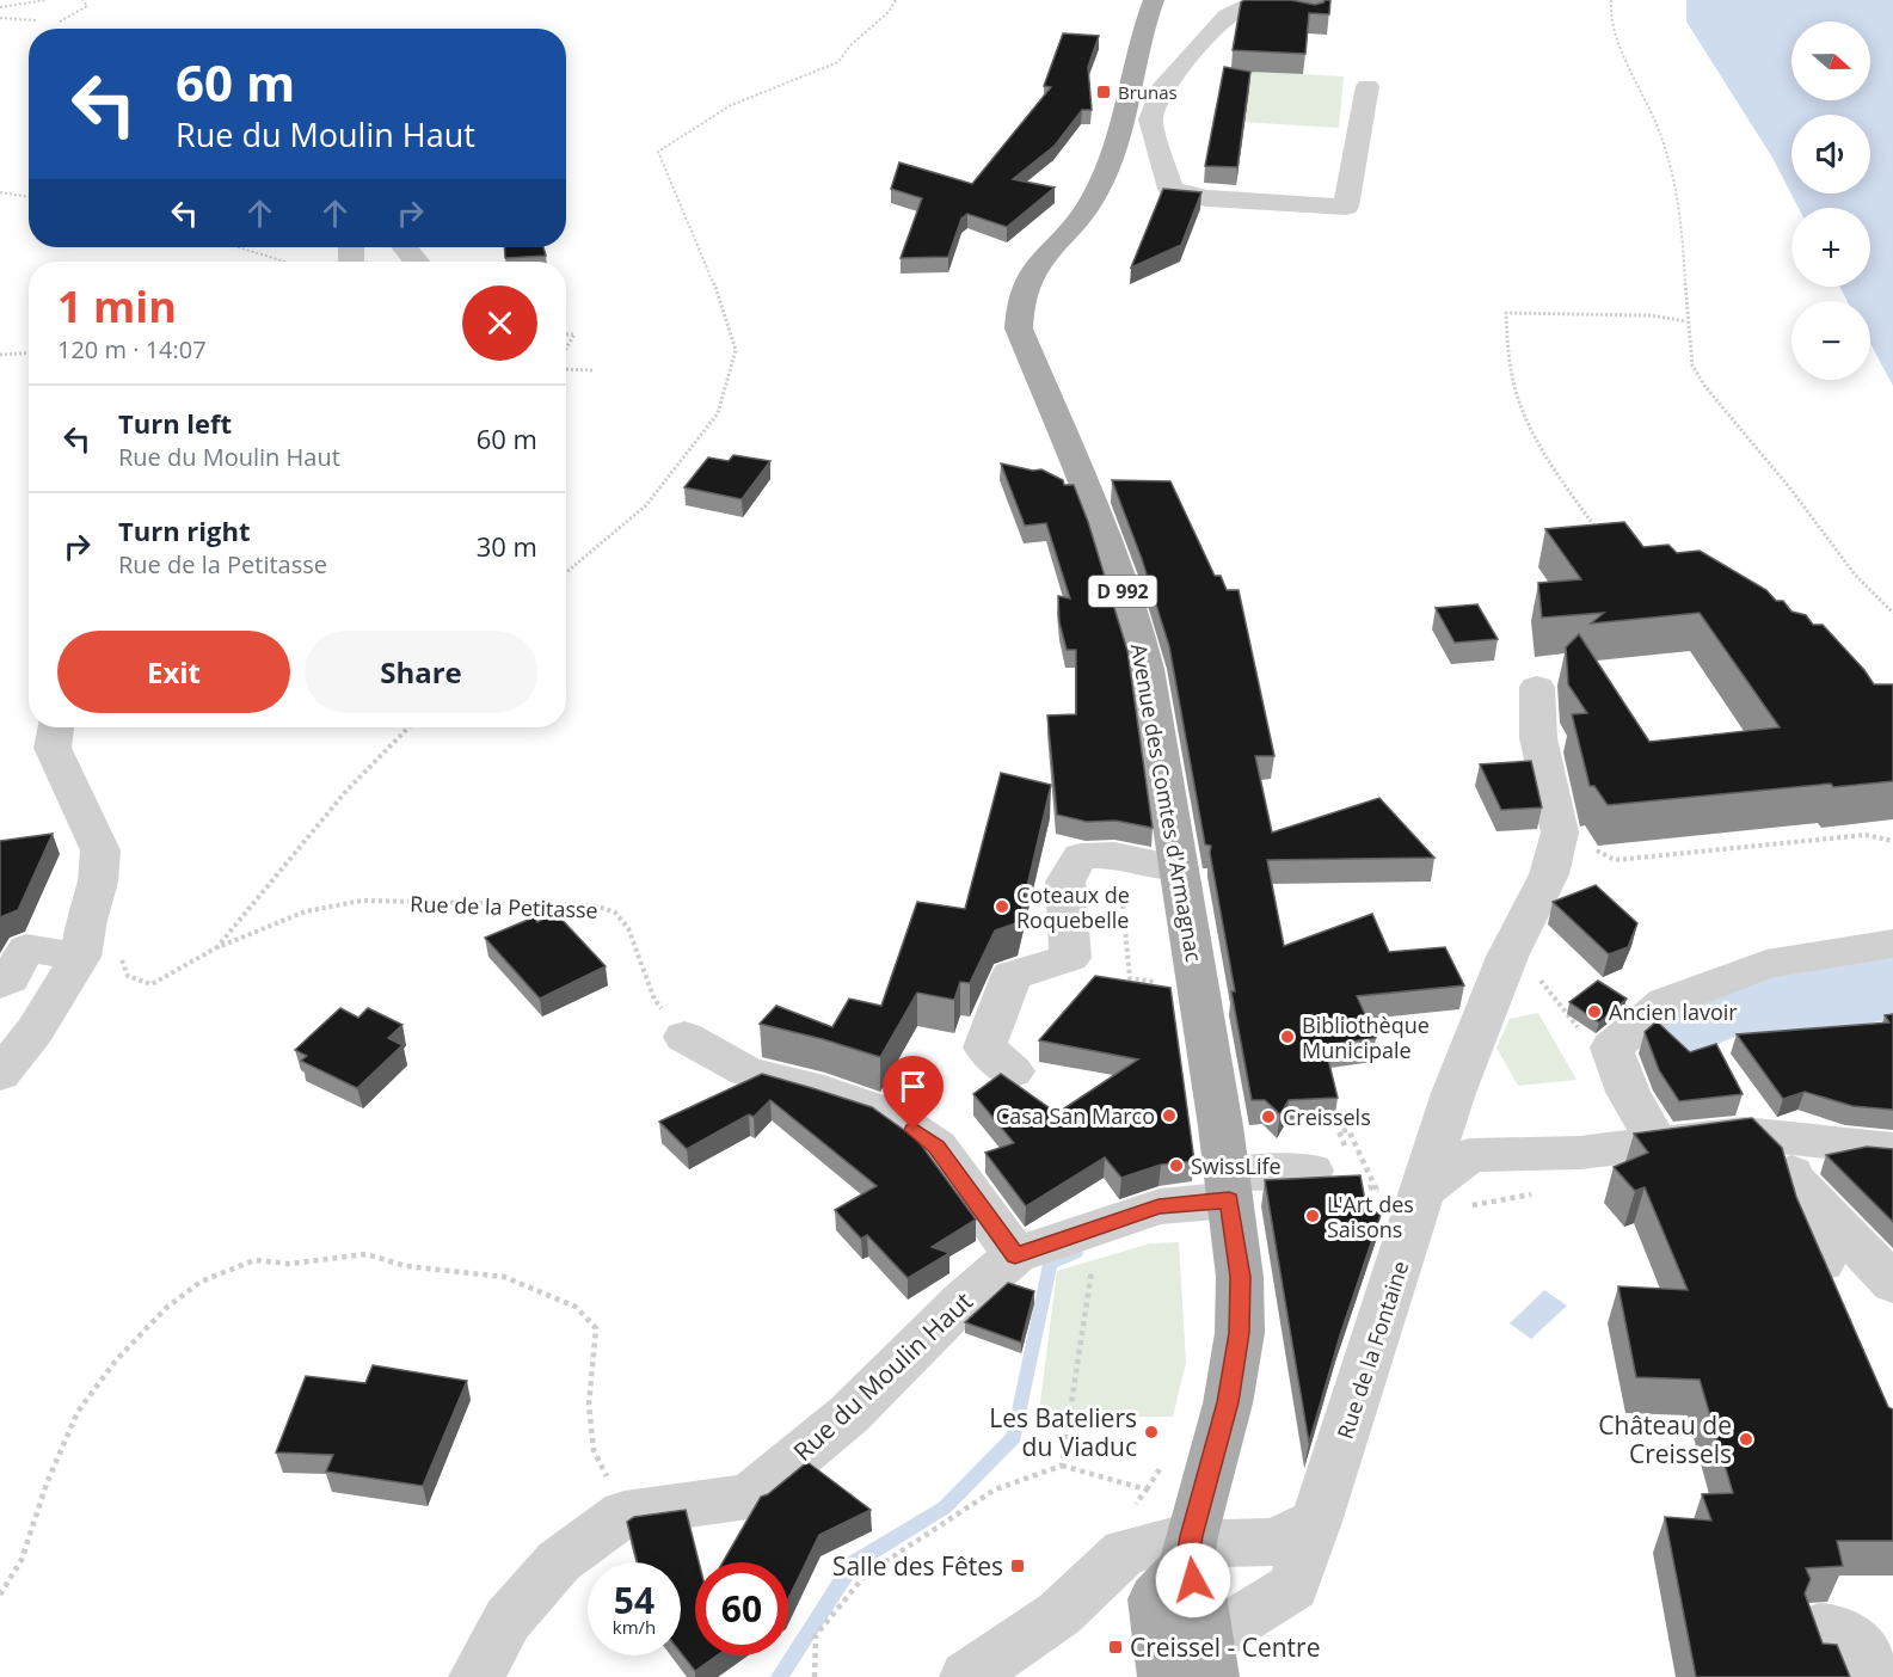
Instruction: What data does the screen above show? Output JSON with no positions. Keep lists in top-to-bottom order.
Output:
{
  "streets": {
    "main road": ["D 992", "Avenue des Comtes d'Armagnac"],
    "street": ["Rue de la Fontaine", "Rue du Moulin Haut"],
    "path": ["Rue de la Petitasse"]
  },
  "crossings": [
    ["Avenue des Comtes d'Armagnac", "Rue du Moulin Haut"]
  ],
  "places": {
    "transit": ["Brunas", "Salle des Fêtes", "Creissel - Centre"],
    "other": [
      "Coteaux de Roquebelle",
      "Ancien lavoir",
      "Bibliothèque Municipale",
      "Casa San Marco",
      "Creissels",
      "SwissLife",
      "L'Art des Saisons",
      "Les Bateliers du Viaduc",
      "Château de Creissels"
    ]
  },
  "north": "right",
  "page": {
    "map_buttons": ["+", "−"],
    "turn": ["60 m", "Rue du Moulin Haut"],
    "heading": ["1 min", "120 m · 14:07"],
    "list": [
      {
        "name": "Turn left",
        "note": "Rue du Moulin Haut",
        "value": "60 m"
      },
      {
        "name": "Turn right",
        "note": "Rue de la Petitasse",
        "value": "30 m"
      }
    ],
    "buttons": ["Exit", "Share"],
    "speed": "54 km/h",
    "limit": "60"
  }
}
